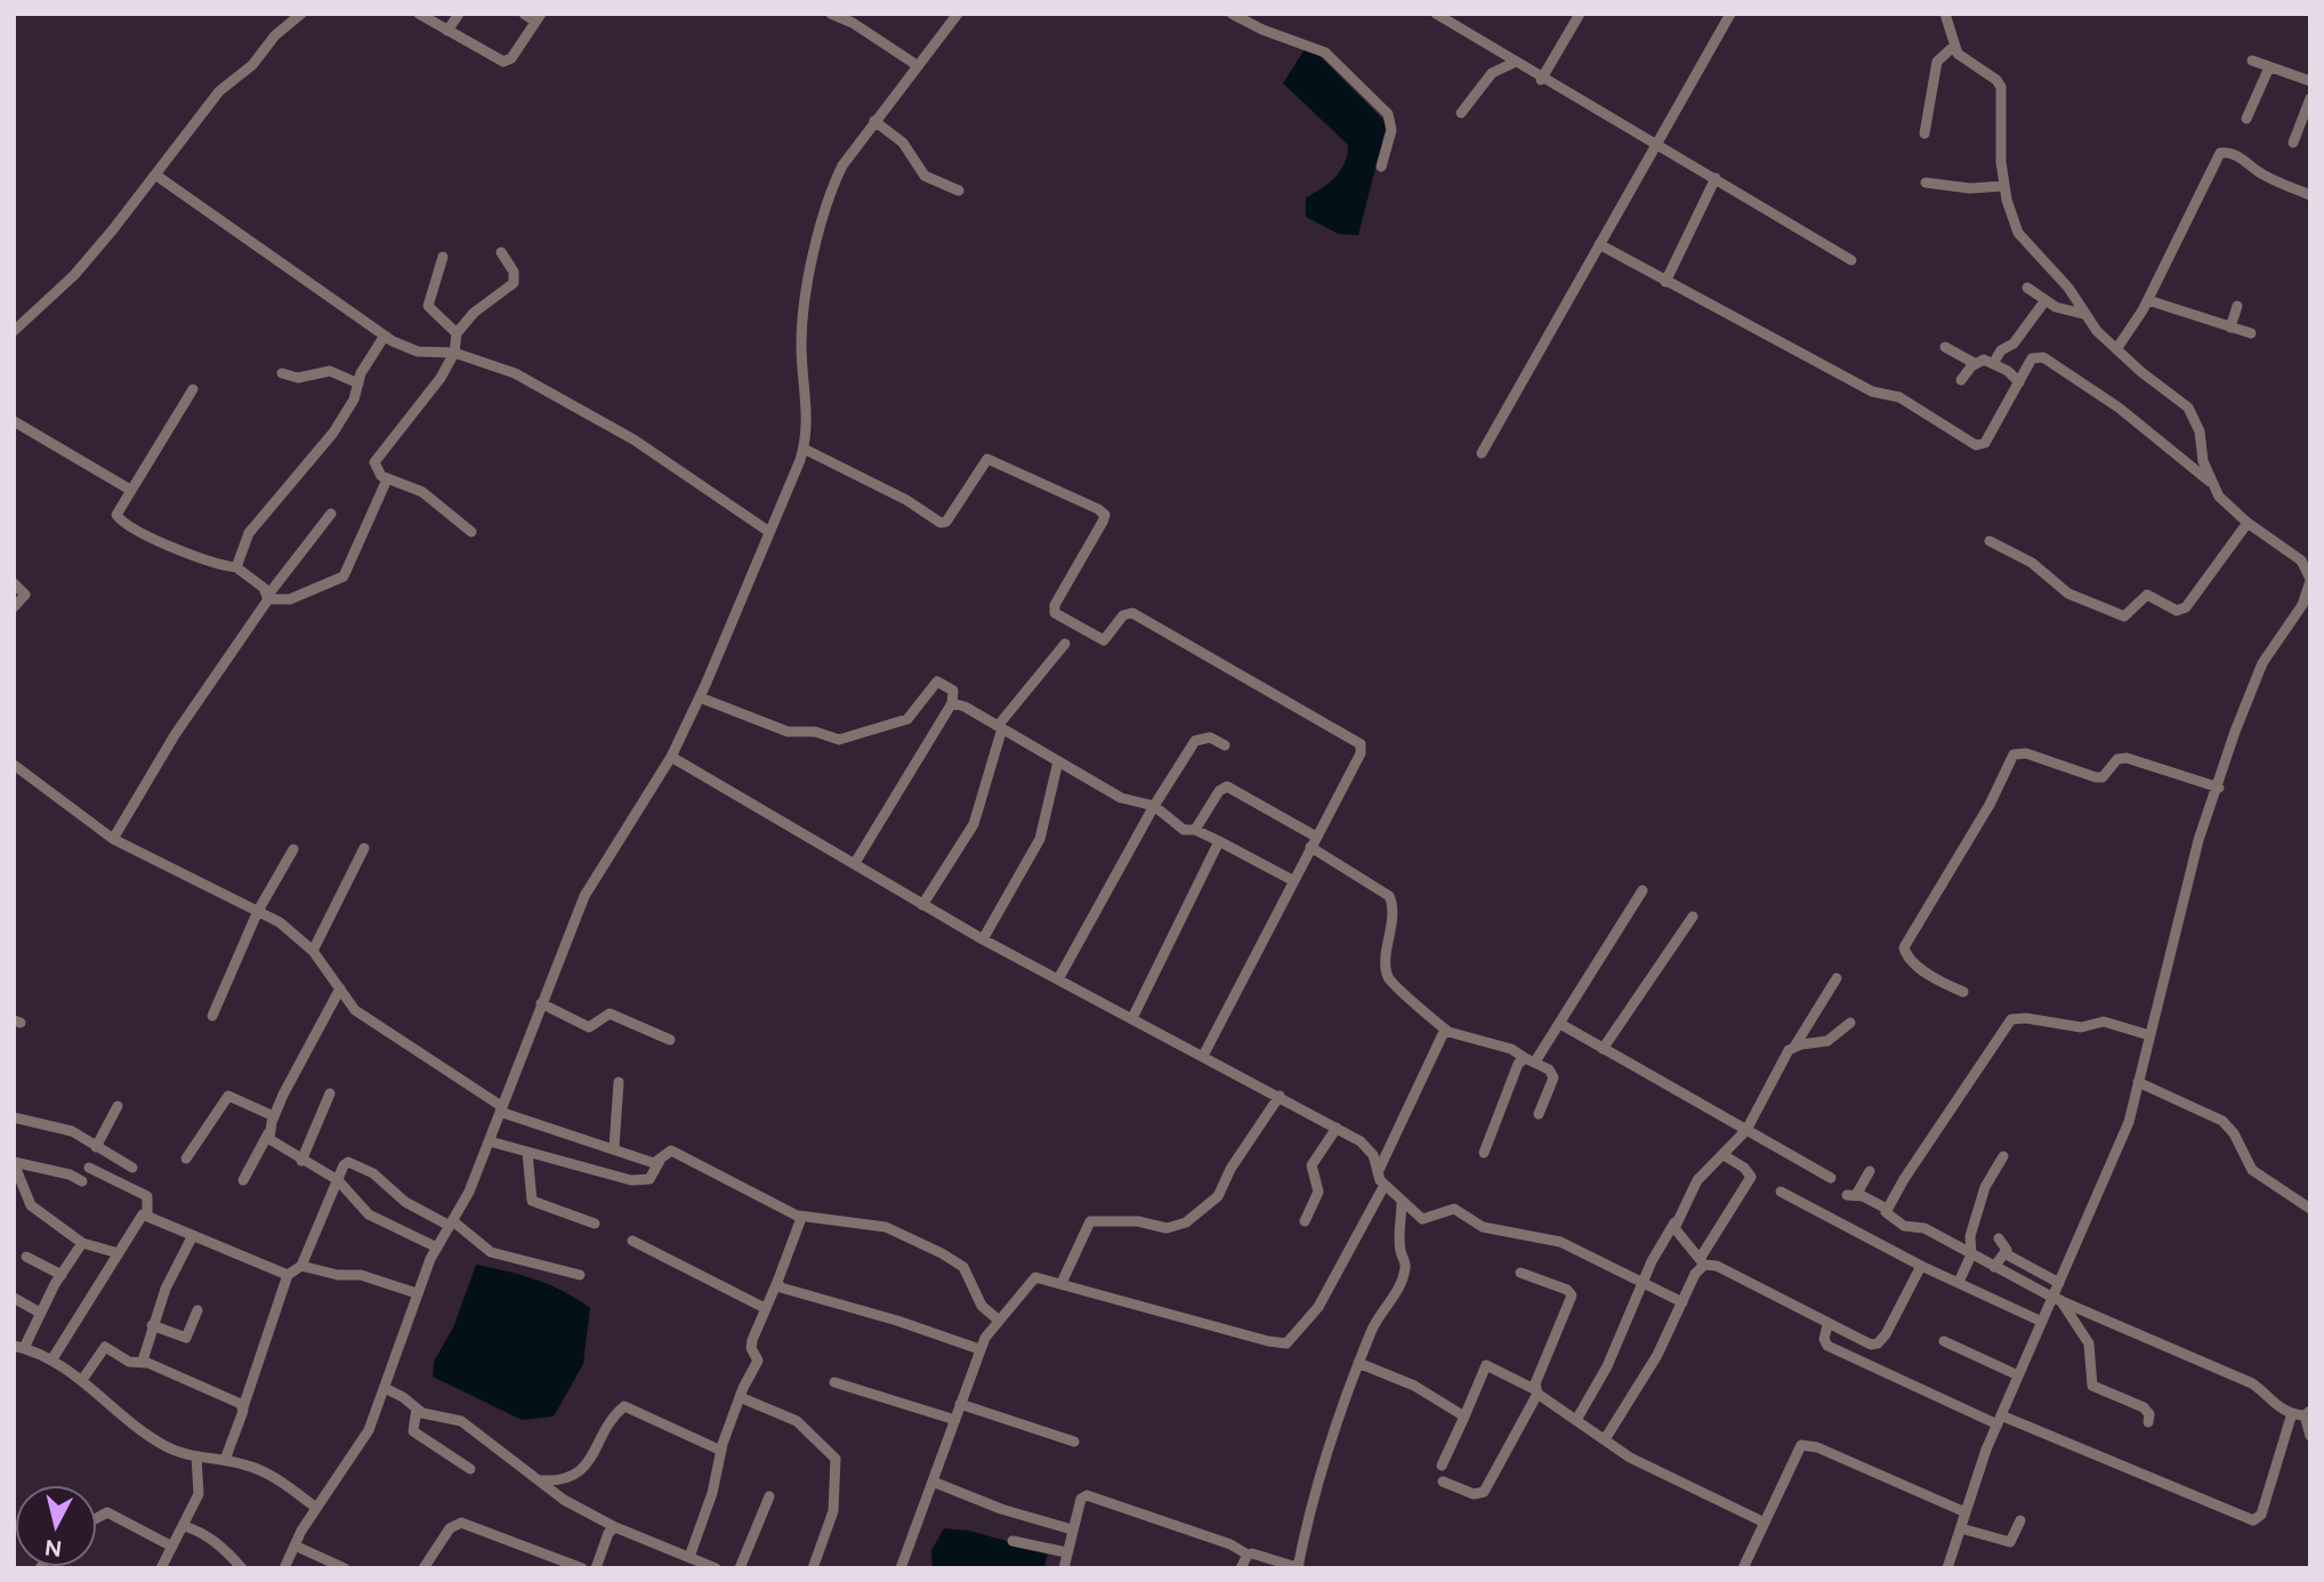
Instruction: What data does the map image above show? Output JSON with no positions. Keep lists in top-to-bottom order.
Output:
{
  "north": "bottom"
}
